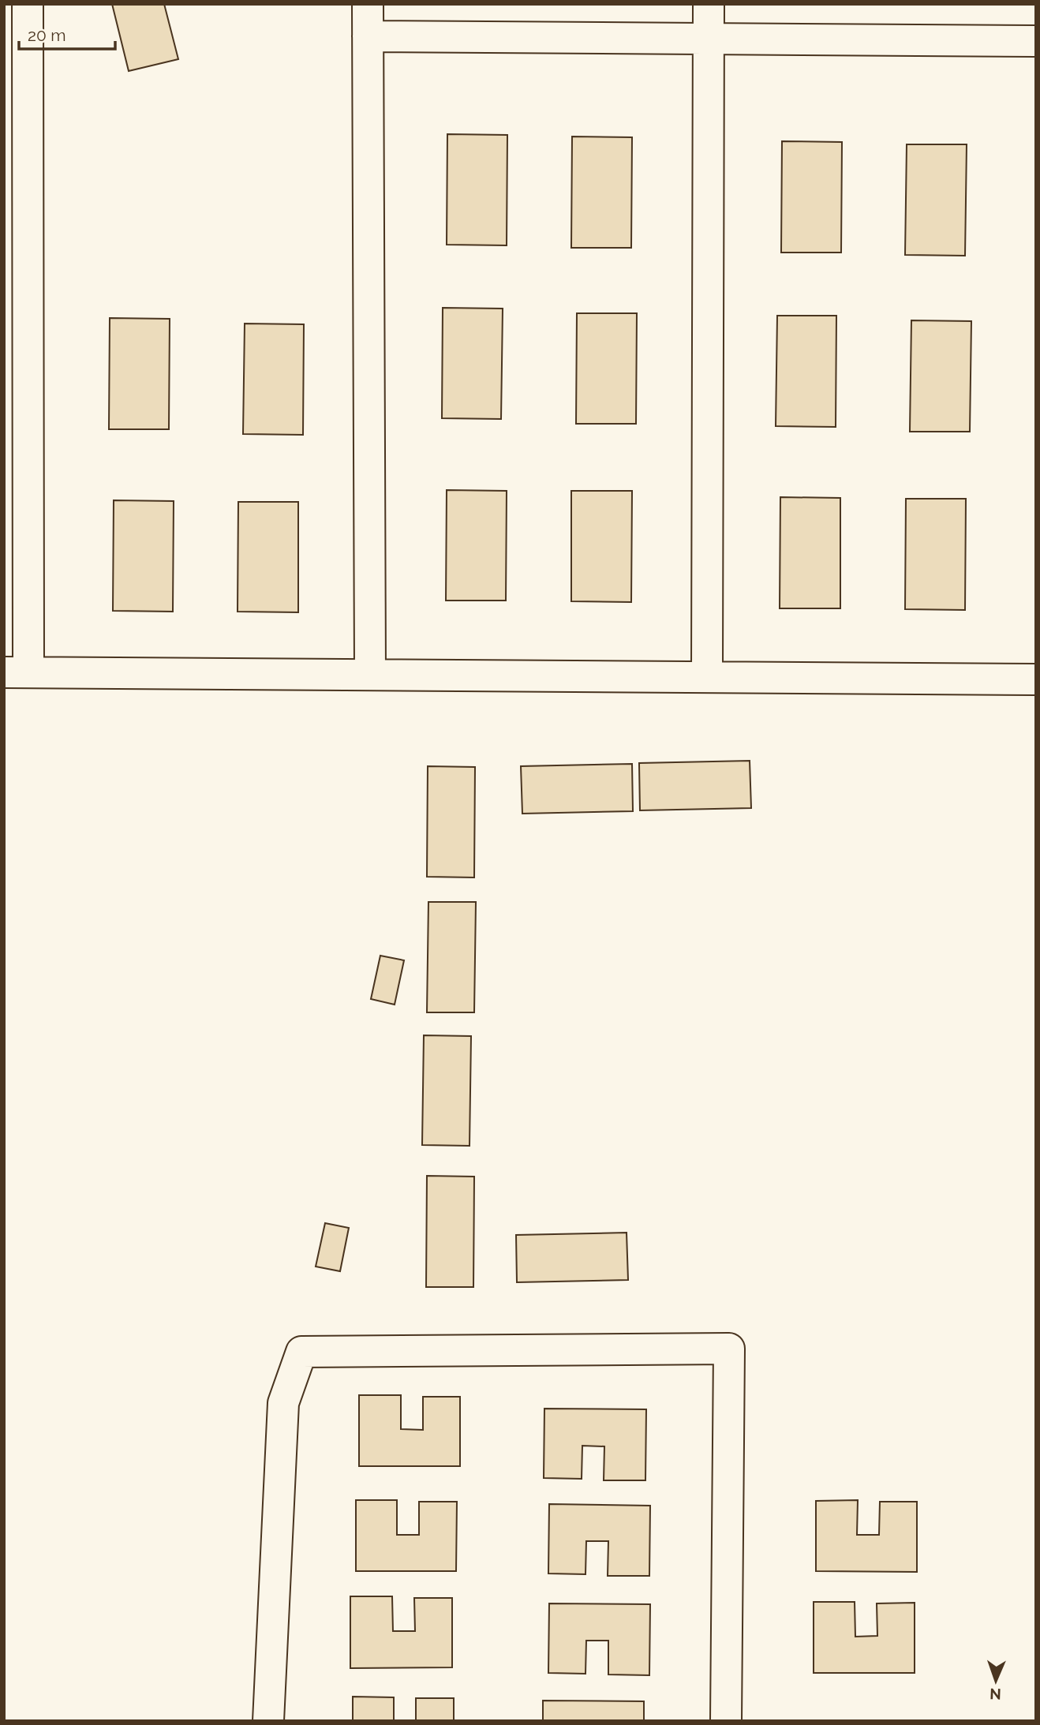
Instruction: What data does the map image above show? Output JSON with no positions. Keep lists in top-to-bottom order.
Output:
{
  "scale_bar": "20 m",
  "north": "bottom"
}
